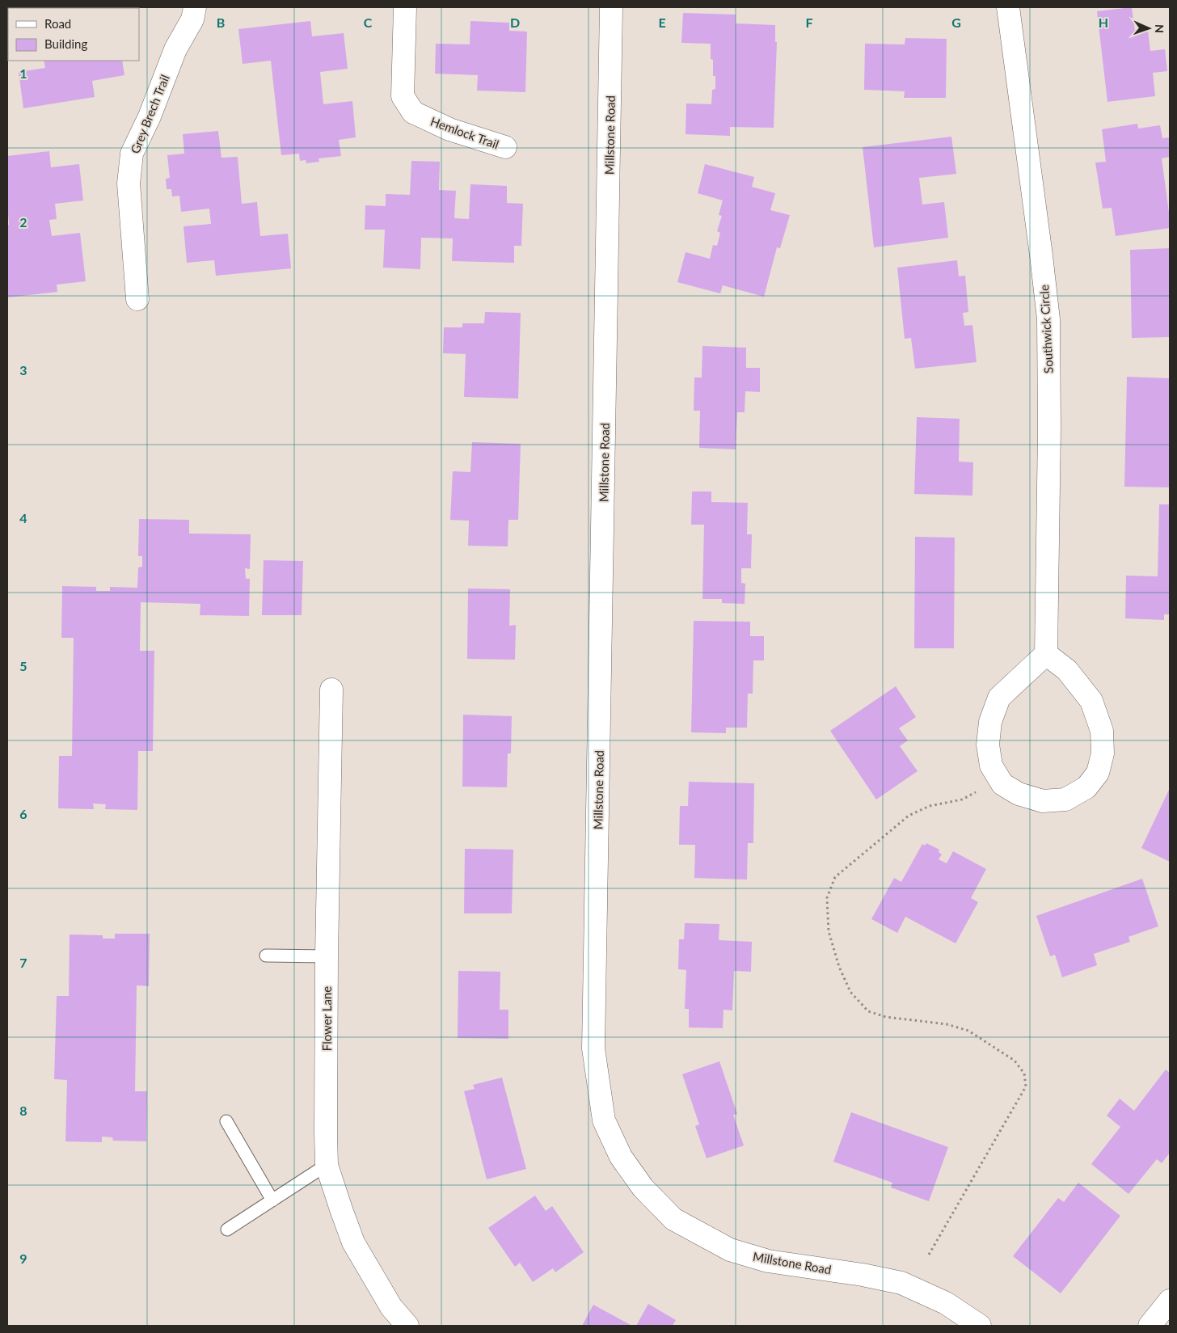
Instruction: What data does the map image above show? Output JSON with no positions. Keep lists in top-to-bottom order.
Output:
{
  "streets": {
    "street": [
      "Grey Brech Trail",
      "Hemlock Trail",
      "Millstone Road",
      "Southwick Circle",
      "Flower Lane"
    ]
  },
  "legend": ["Road", "Building"],
  "north": "right",
  "grid": {
    "columns": [
      "B",
      "C",
      "D",
      "E",
      "F",
      "G",
      "H"
    ],
    "rows": [
      "1",
      "2",
      "3",
      "4",
      "5",
      "6",
      "7",
      "8",
      "9"
    ]
  }
}
